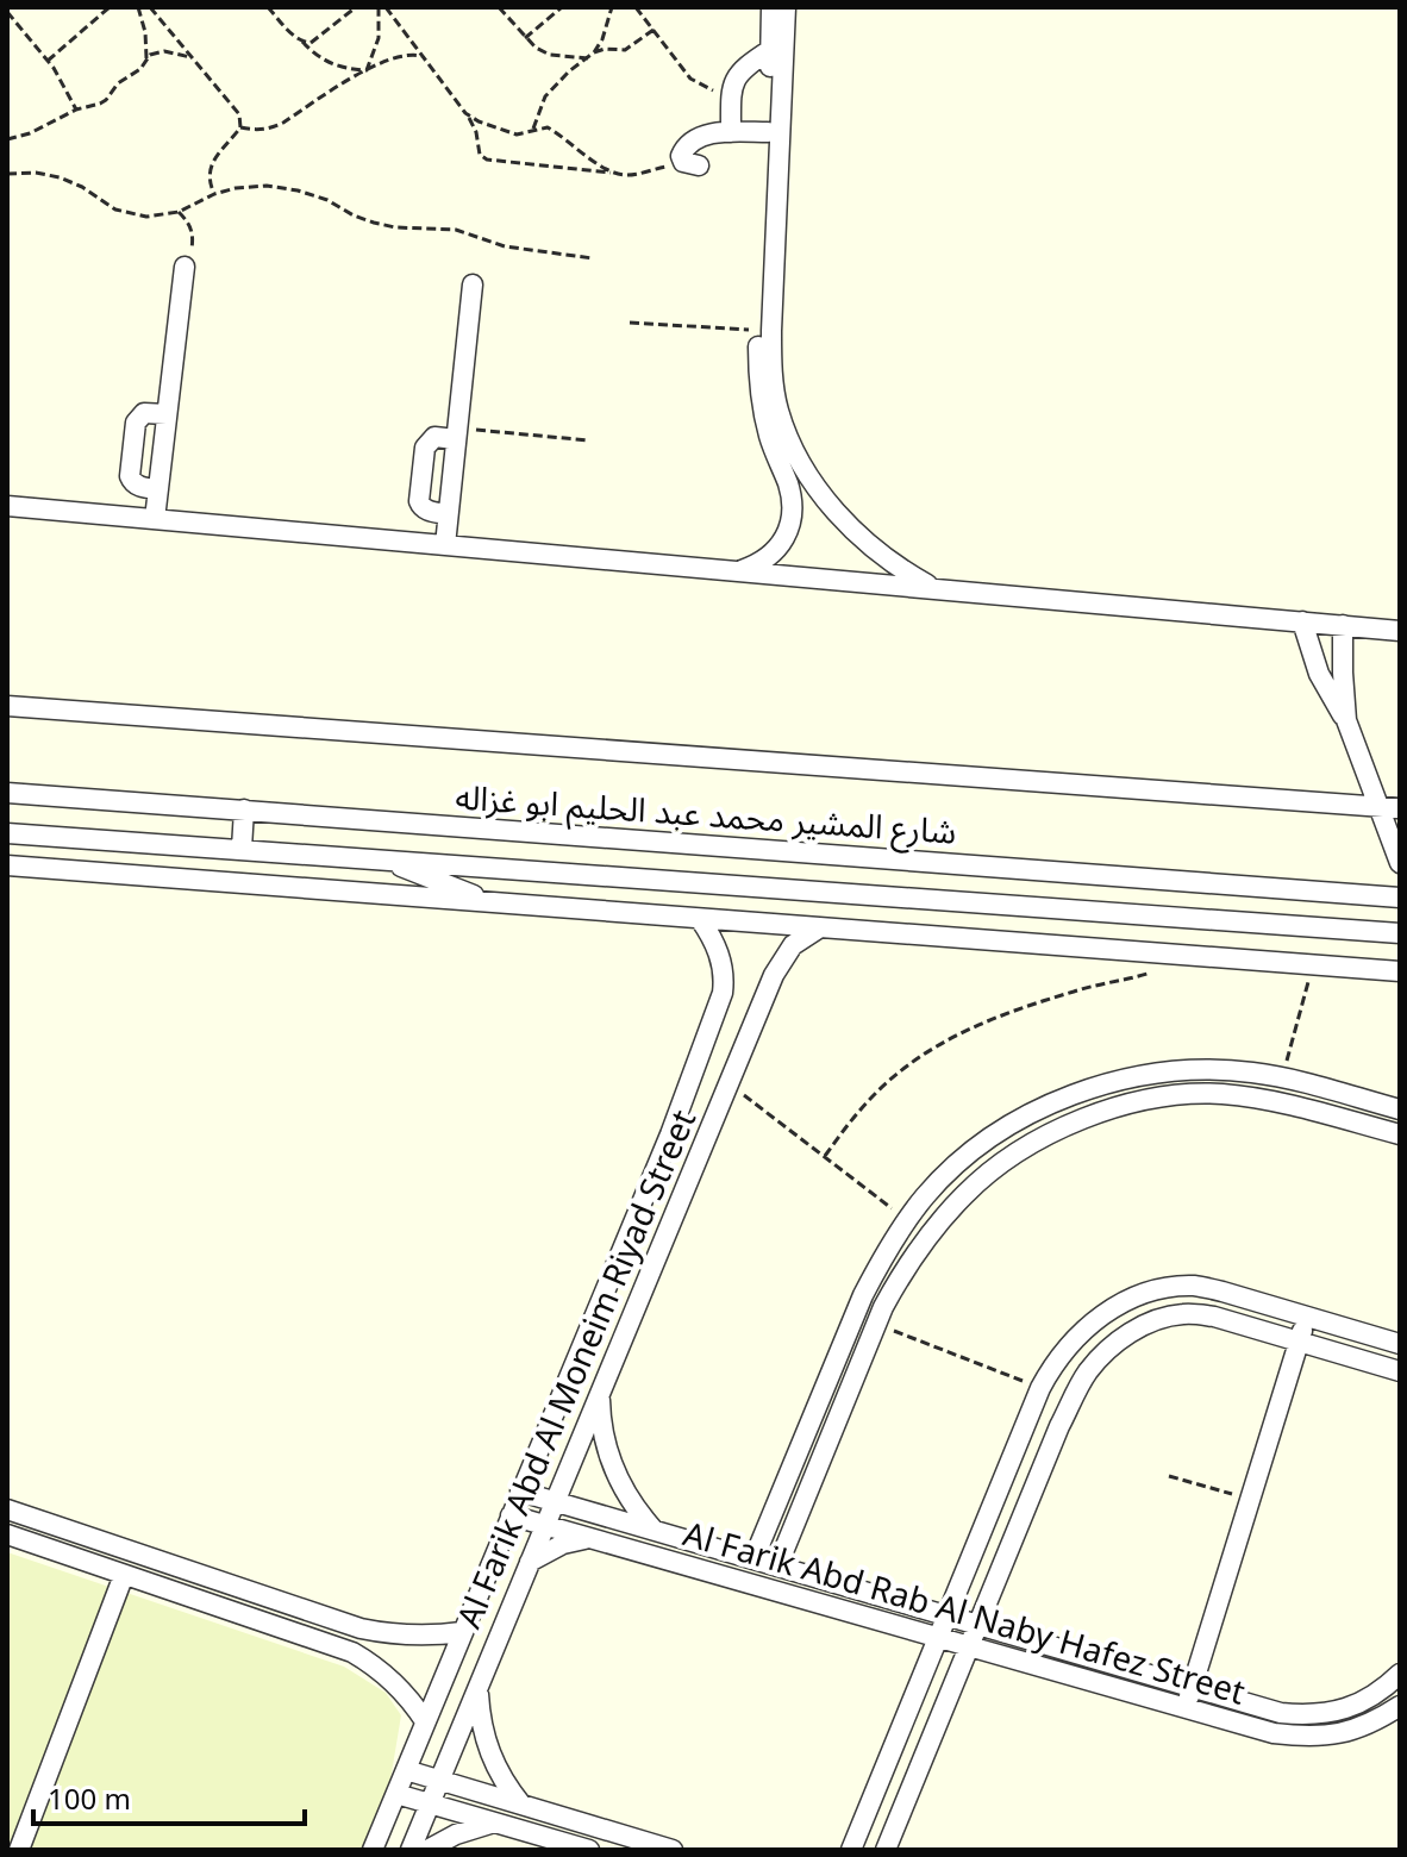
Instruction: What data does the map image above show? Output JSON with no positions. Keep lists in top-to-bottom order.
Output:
{
  "streets": {
    "street": ["شارع المشير محمد عبد الحليم ابو غزاله", "Al Farik Abd Al Moneim Riyad Street", "Al Farik Abd Rab Al Naby Hafez Street"]
  },
  "crossings": [
    ["Al Farik Abd Al Moneim Riyad Street", "Al Farik Abd Rab Al Naby Hafez Street"]
  ],
  "scale_bar": "100 m"
}
